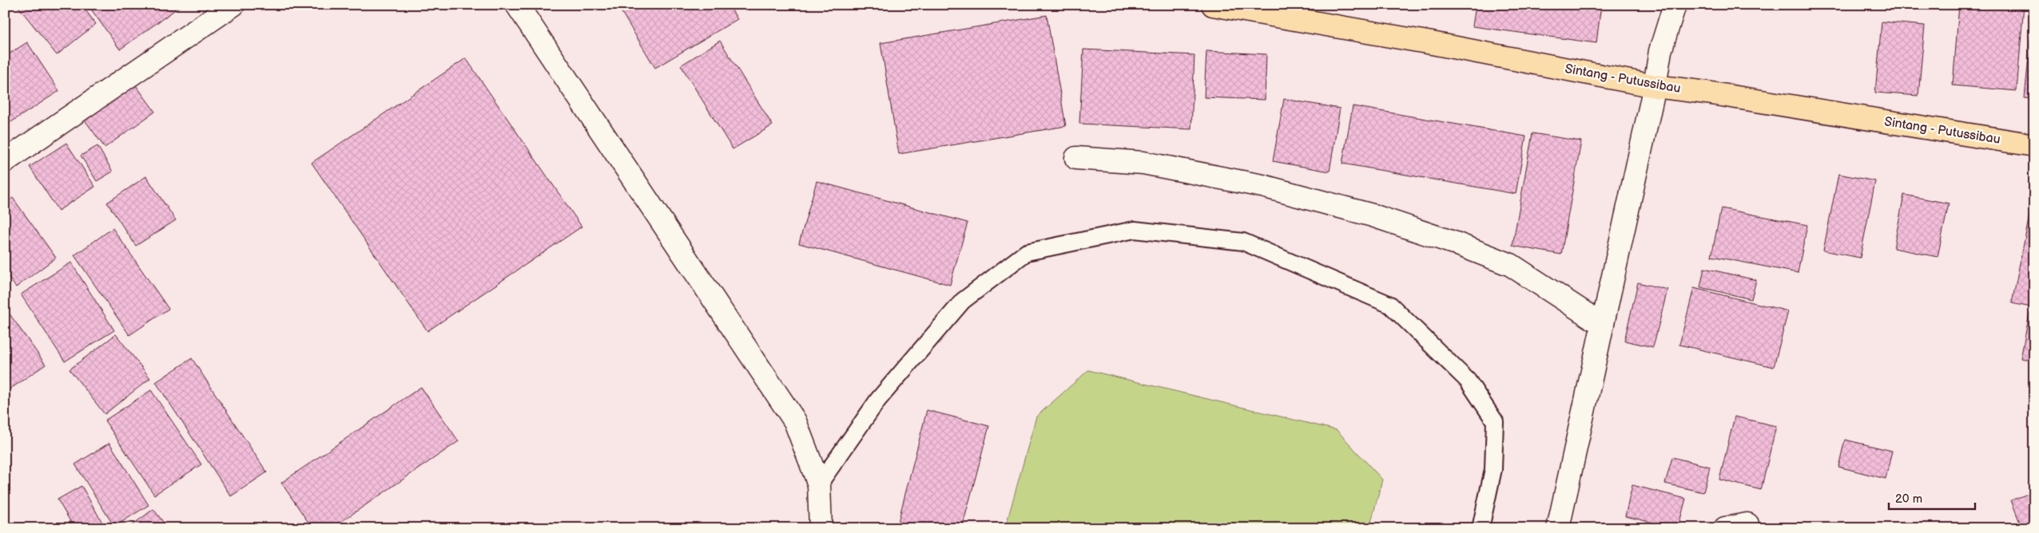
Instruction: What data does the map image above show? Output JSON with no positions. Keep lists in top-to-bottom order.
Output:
{
  "streets": {
    "highway": ["Sintang - Putussibau"]
  },
  "scale_bar": "20 m"
}
